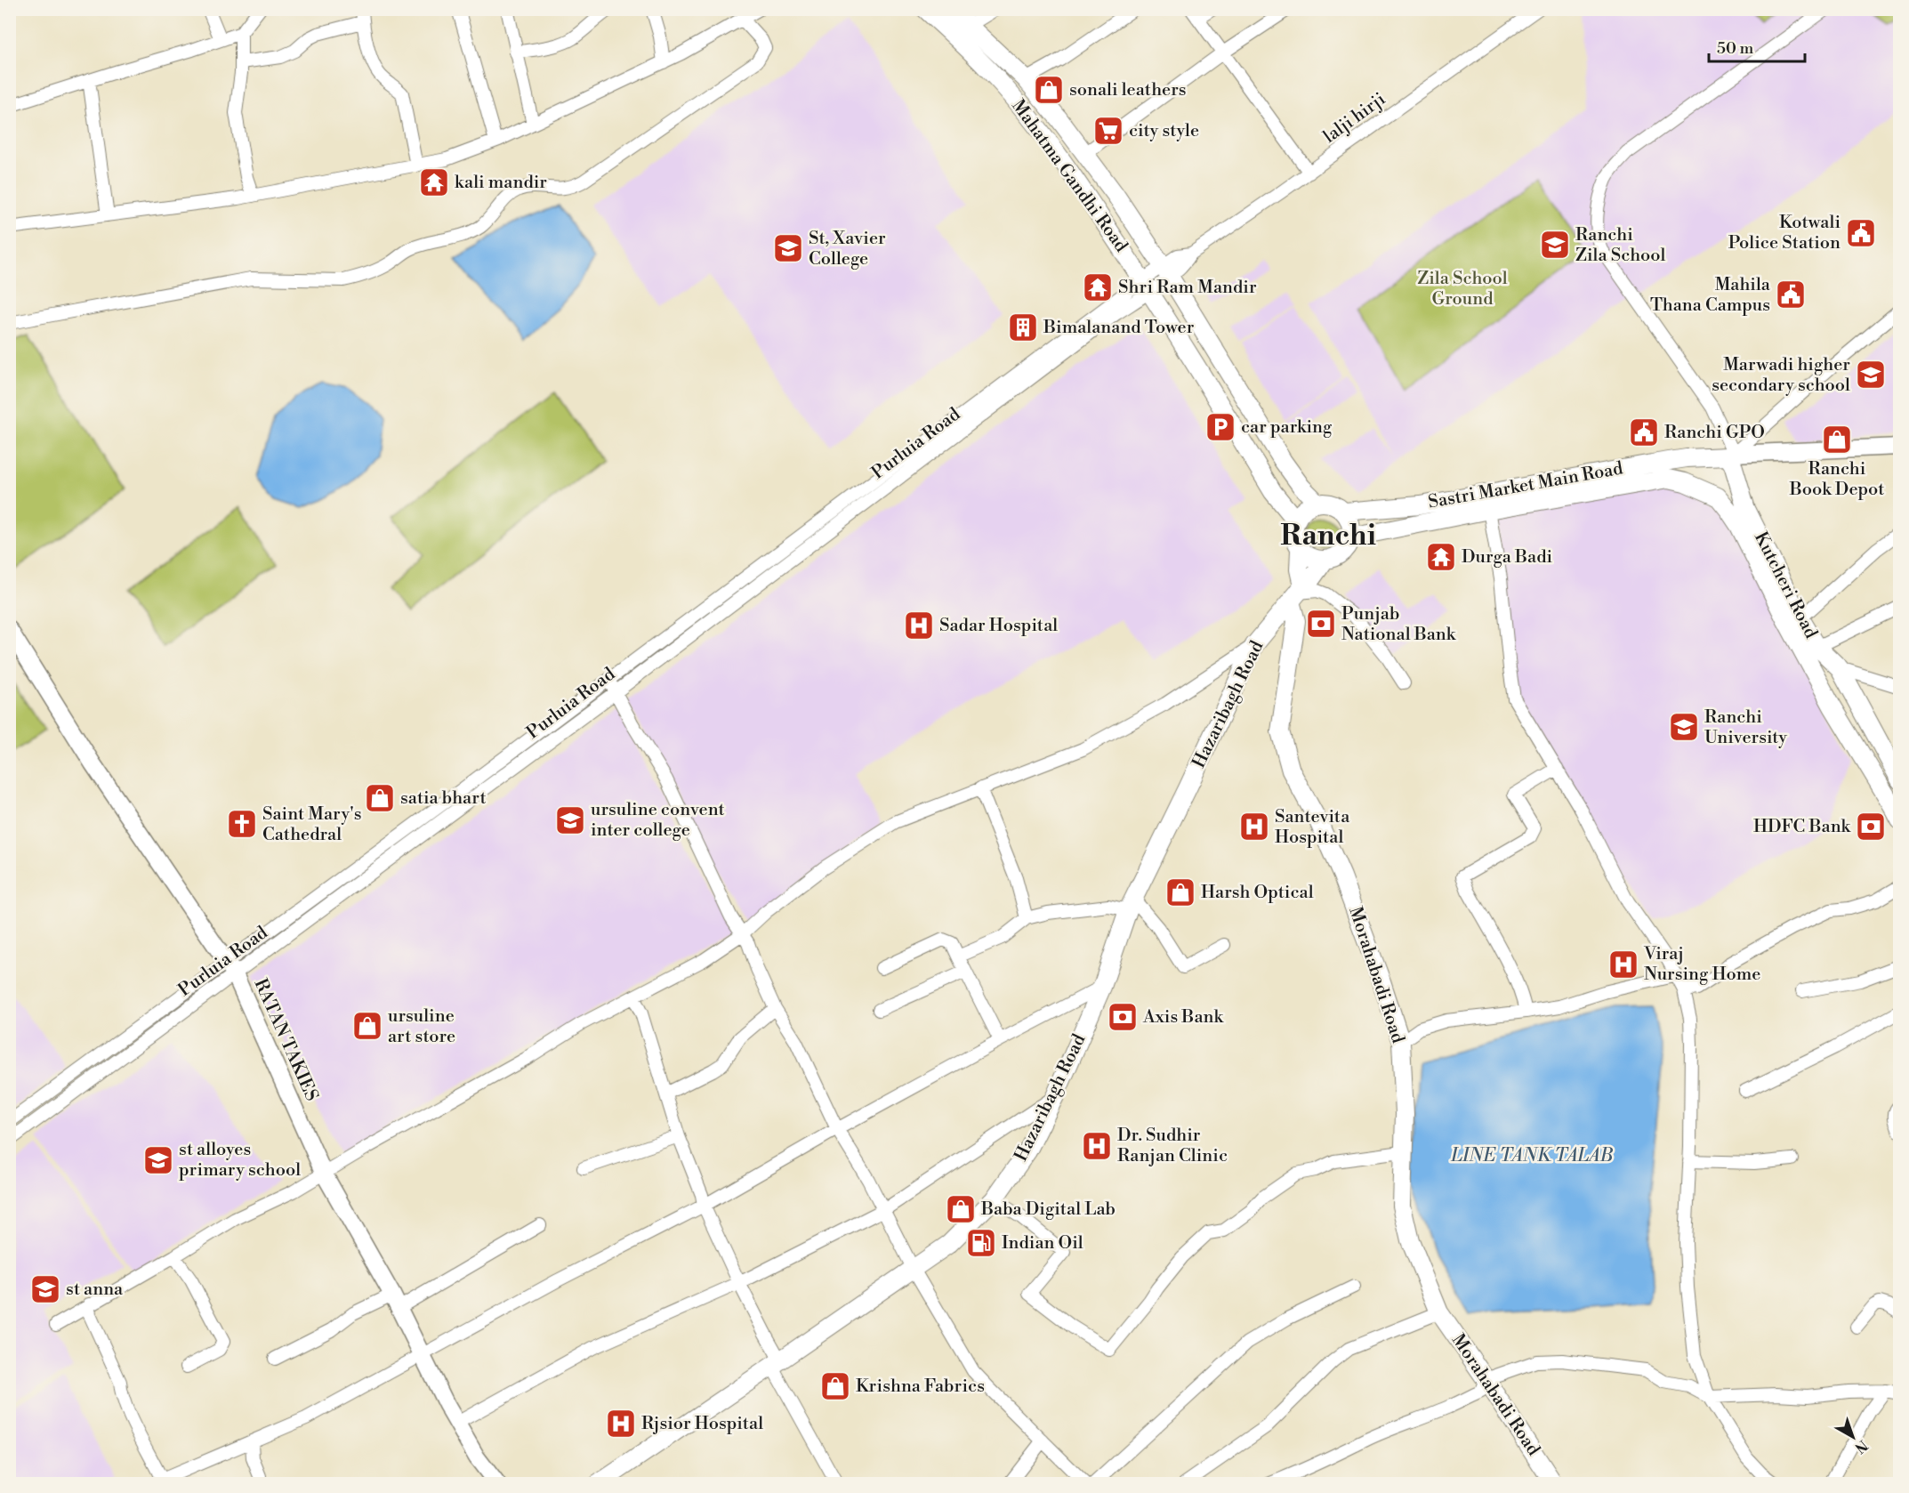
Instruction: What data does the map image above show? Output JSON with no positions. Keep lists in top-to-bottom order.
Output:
{
  "streets": {
    "main road": [
      "Mahatma Gandhi Road",
      "Sastri Market Main Road",
      "Kutcheri Road",
      "Hazaribagh Road",
      "Morahabadi Road"
    ],
    "street": ["lalji hirji", "Purluia Road", "RATAN TAKIES"]
  },
  "crossings": [
    ["lalji hirji", "Mahatma Gandhi Road"],
    ["lalji hirji", "Purluia Road"],
    ["Mahatma Gandhi Road", "Purluia Road"],
    ["Mahatma Gandhi Road", "Sastri Market Main Road"],
    ["Mahatma Gandhi Road", "Hazaribagh Road"],
    ["Purluia Road", "RATAN TAKIES"],
    ["Sastri Market Main Road", "Kutcheri Road"],
    ["Sastri Market Main Road", "Hazaribagh Road"],
    ["Hazaribagh Road", "Morahabadi Road"]
  ],
  "districts": ["Ranchi"],
  "water": ["LINE TANK TALAB"],
  "parks": ["Zila School Ground"],
  "places": {
    "shop": [
      "sonali leathers",
      "Ranchi Book Depot",
      "satia bhart",
      "Harsh Optical",
      "ursuline art store",
      "Baba Digital Lab",
      "Krishna Fabrics"
    ],
    "supermarket": ["city style"],
    "temple": ["kali mandir", "Shri Ram Mandir", "Durga Badi"],
    "public building": ["Kotwali Police Station", "Mahila Thana Campus", "Ranchi GPO"],
    "school or university": [
      "Ranchi Zila School",
      "St, Xavier College",
      "Marwadi higher secondary school",
      "Ranchi University",
      "ursuline convent inter college",
      "st alloyes primary school",
      "st anna"
    ],
    "building": ["Bimalanand Tower"],
    "parking": ["car parking"],
    "bank": ["Punjab National Bank", "HDFC Bank", "Axis Bank"],
    "hospital": [
      "Sadar Hospital",
      "Santevita Hospital",
      "Viraj Nursing Home",
      "Dr. Sudhir Ranjan Clinic",
      "Rjsior Hospital"
    ],
    "church": ["Saint Mary's Cathedral"],
    "fuel station": ["Indian Oil"]
  },
  "scale_bar": "50 m",
  "north": "bottom right"
}
